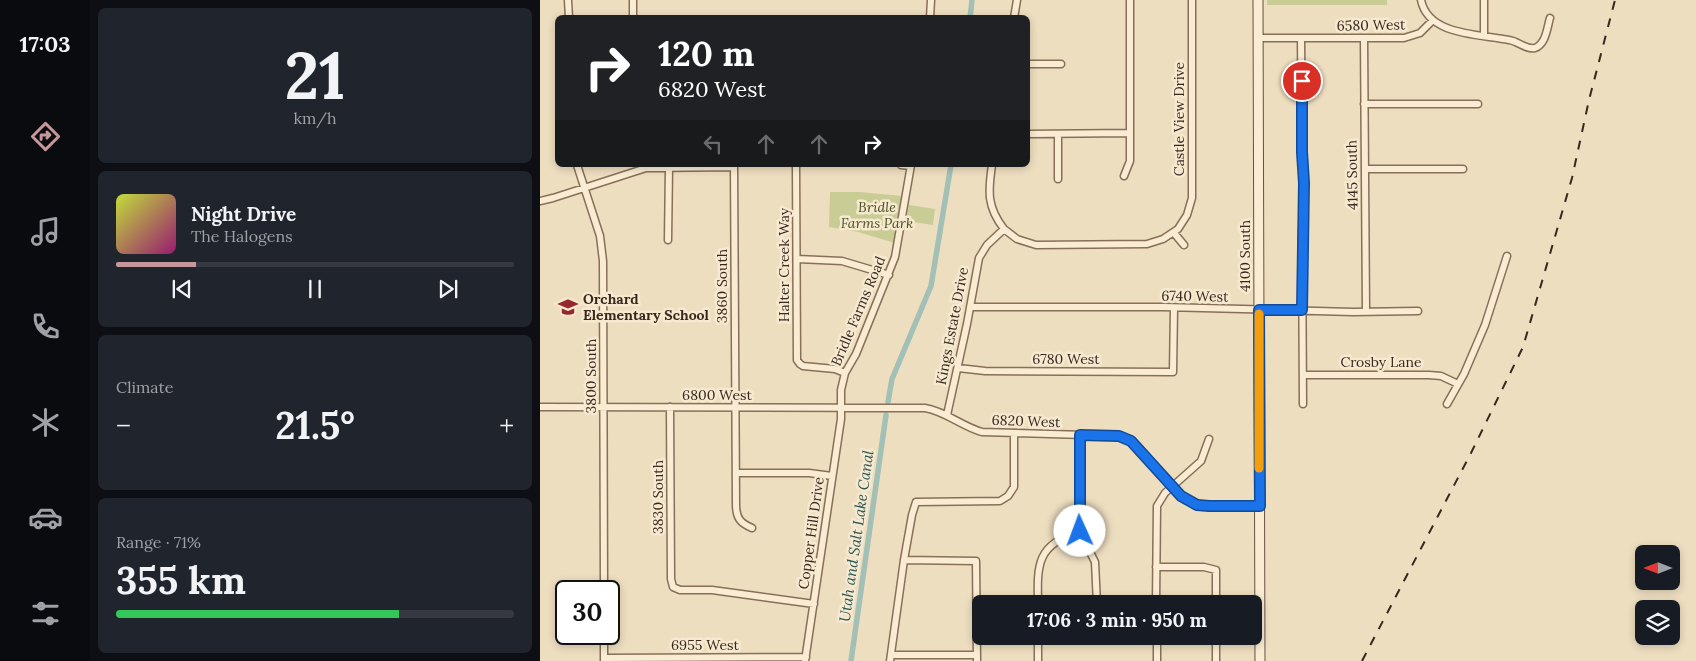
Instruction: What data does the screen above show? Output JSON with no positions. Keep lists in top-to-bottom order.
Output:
{
  "streets": {
    "main road": ["4100 South"],
    "street": [
      "6580 West",
      "Castle View Drive",
      "4145 South",
      "Halter Creek Way",
      "3860 South",
      "6740 West",
      "Bridle Farms Road",
      "Kings Estate Drive",
      "6780 West",
      "Crosby Lane",
      "3800 South",
      "6800 West",
      "6820 West",
      "3830 South",
      "Copper Hill Drive",
      "6955 West"
    ]
  },
  "crossings": [
    ["6580 West", "4145 South"],
    ["6580 West", "4100 South"],
    ["4145 South", "6740 West"],
    ["4100 South", "6740 West"],
    ["4100 South", "6820 West"],
    ["Halter Creek Way", "Bridle Farms Road"],
    ["3860 South", "6800 West"],
    ["6740 West", "Kings Estate Drive"],
    ["6740 West", "6780 West"],
    ["Bridle Farms Road", "6800 West"],
    ["Bridle Farms Road", "Copper Hill Drive"],
    ["Kings Estate Drive", "6780 West"],
    ["Kings Estate Drive", "6820 West"],
    ["3800 South", "6800 West"],
    ["6800 West", "6820 West"],
    ["6800 West", "3830 South"],
    ["6800 West", "Copper Hill Drive"],
    ["3830 South", "Copper Hill Drive"],
    ["Copper Hill Drive", "6955 West"]
  ],
  "water": ["Utah and Salt Lake Canal"],
  "parks": ["Bridle Farms Park"],
  "places": {
    "school or university": ["Orchard Elementary School"]
  },
  "north": "left",
  "page": {
    "tabs": "17:03",
    "tile": [
      ["21", "km/h"],
      "Climate",
      ["Range · 71%", "355 km"]
    ],
    "turn": ["120 m", "6820 West"],
    "song": ["Night Drive", "The Halogens"],
    "heat": ["−", "21.5°", "+"],
    "limit": "30",
    "trip": "17:06 · 3 min · 950 m"
  }
}
